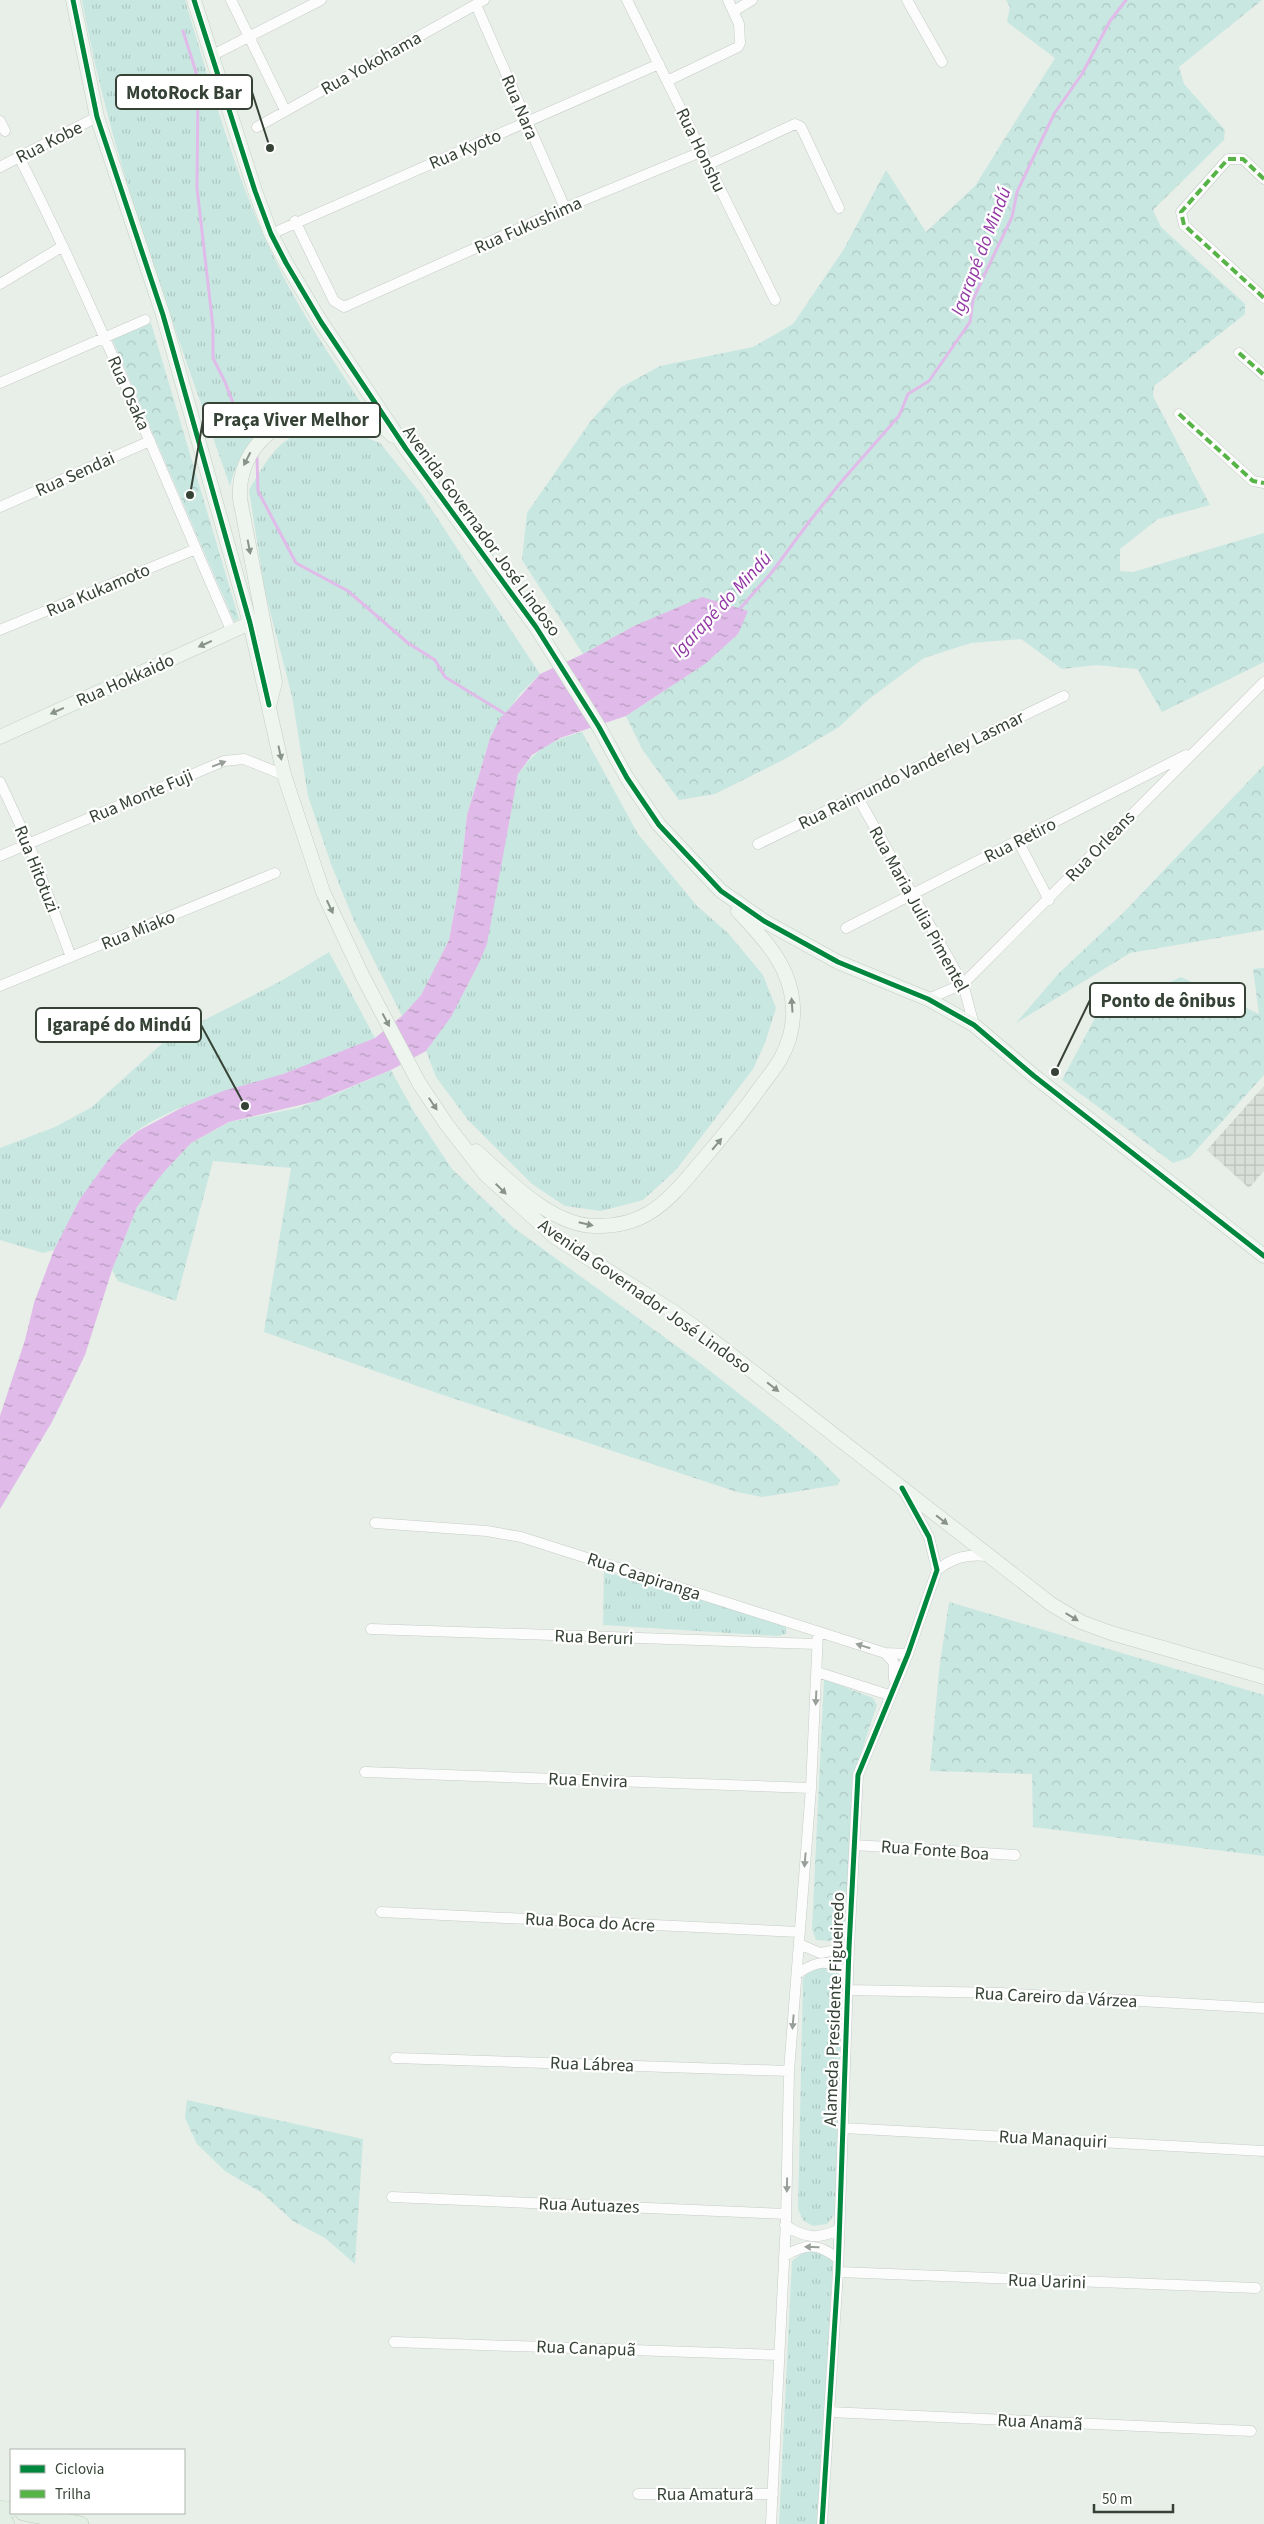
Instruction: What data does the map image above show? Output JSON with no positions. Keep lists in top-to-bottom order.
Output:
{
  "streets": {
    "main road": ["Avenida Governador José Lindoso", "Rua Hokkaido"],
    "street": [
      "Rua Yokohama",
      "Rua Nara",
      "Rua Kobe",
      "Rua Kyoto",
      "Rua Honshu",
      "Rua Fukushima",
      "Rua Osaka",
      "Rua Sendai",
      "Rua Kukamoto",
      "Rua Raimundo Vanderley Lasmar",
      "Rua Monte Fuji",
      "Rua Retiro",
      "Rua Orleans",
      "Rua Hitotuzi",
      "Rua Maria Julia Pimentel",
      "Rua Miako",
      "Rua Caapiranga",
      "Rua Beruri",
      "Rua Envira",
      "Rua Fonte Boa",
      "Rua Boca do Acre",
      "Rua Careiro da Várzea",
      "Alameda Presidente Figueiredo",
      "Rua Lábrea",
      "Rua Manaquiri",
      "Rua Autuazes",
      "Rua Uarini",
      "Rua Canapuã",
      "Rua Anamã",
      "Rua Amaturã"
    ]
  },
  "crossings": [
    ["Rua Yokohama", "Rua Nara"],
    ["Rua Nara", "Rua Kyoto"],
    ["Rua Nara", "Rua Fukushima"],
    ["Rua Kobe", "Rua Osaka"],
    ["Rua Kobe", "Avenida Governador José Lindoso"],
    ["Rua Kyoto", "Rua Honshu"],
    ["Rua Kyoto", "Rua Fukushima"],
    ["Rua Kyoto", "Avenida Governador José Lindoso"],
    ["Rua Honshu", "Rua Fukushima"],
    ["Rua Osaka", "Rua Sendai"],
    ["Rua Osaka", "Rua Kukamoto"],
    ["Rua Osaka", "Rua Hokkaido"],
    ["Avenida Governador José Lindoso", "Rua Hokkaido"],
    ["Avenida Governador José Lindoso", "Rua Monte Fuji"],
    ["Avenida Governador José Lindoso", "Rua Orleans"],
    ["Avenida Governador José Lindoso", "Rua Maria Julia Pimentel"],
    ["Rua Raimundo Vanderley Lasmar", "Rua Maria Julia Pimentel"],
    ["Rua Monte Fuji", "Rua Hitotuzi"],
    ["Rua Retiro", "Rua Orleans"],
    ["Rua Retiro", "Rua Maria Julia Pimentel"],
    ["Rua Orleans", "Rua Maria Julia Pimentel"],
    ["Rua Hitotuzi", "Rua Miako"],
    ["Rua Caapiranga", "Alameda Presidente Figueiredo"],
    ["Rua Beruri", "Alameda Presidente Figueiredo"],
    ["Rua Envira", "Alameda Presidente Figueiredo"],
    ["Rua Fonte Boa", "Alameda Presidente Figueiredo"],
    ["Rua Boca do Acre", "Alameda Presidente Figueiredo"],
    ["Rua Careiro da Várzea", "Alameda Presidente Figueiredo"],
    ["Alameda Presidente Figueiredo", "Rua Lábrea"],
    ["Alameda Presidente Figueiredo", "Rua Manaquiri"],
    ["Alameda Presidente Figueiredo", "Rua Autuazes"],
    ["Alameda Presidente Figueiredo", "Rua Uarini"],
    ["Alameda Presidente Figueiredo", "Rua Canapuã"],
    ["Alameda Presidente Figueiredo", "Rua Anamã"],
    ["Alameda Presidente Figueiredo", "Rua Amaturã"]
  ],
  "one_way": ["Avenida Governador José Lindoso", "Rua Hokkaido", "Rua Monte Fuji"],
  "water": ["Igarapé do Mindú"],
  "places": [
    "MotoRock Bar",
    "Praça Viver Melhor",
    "Ponto de ônibus",
    "Igarapé do Mindú"
  ],
  "legend": ["Ciclovia", "Trilha"],
  "scale_bar": "50 m"
}
